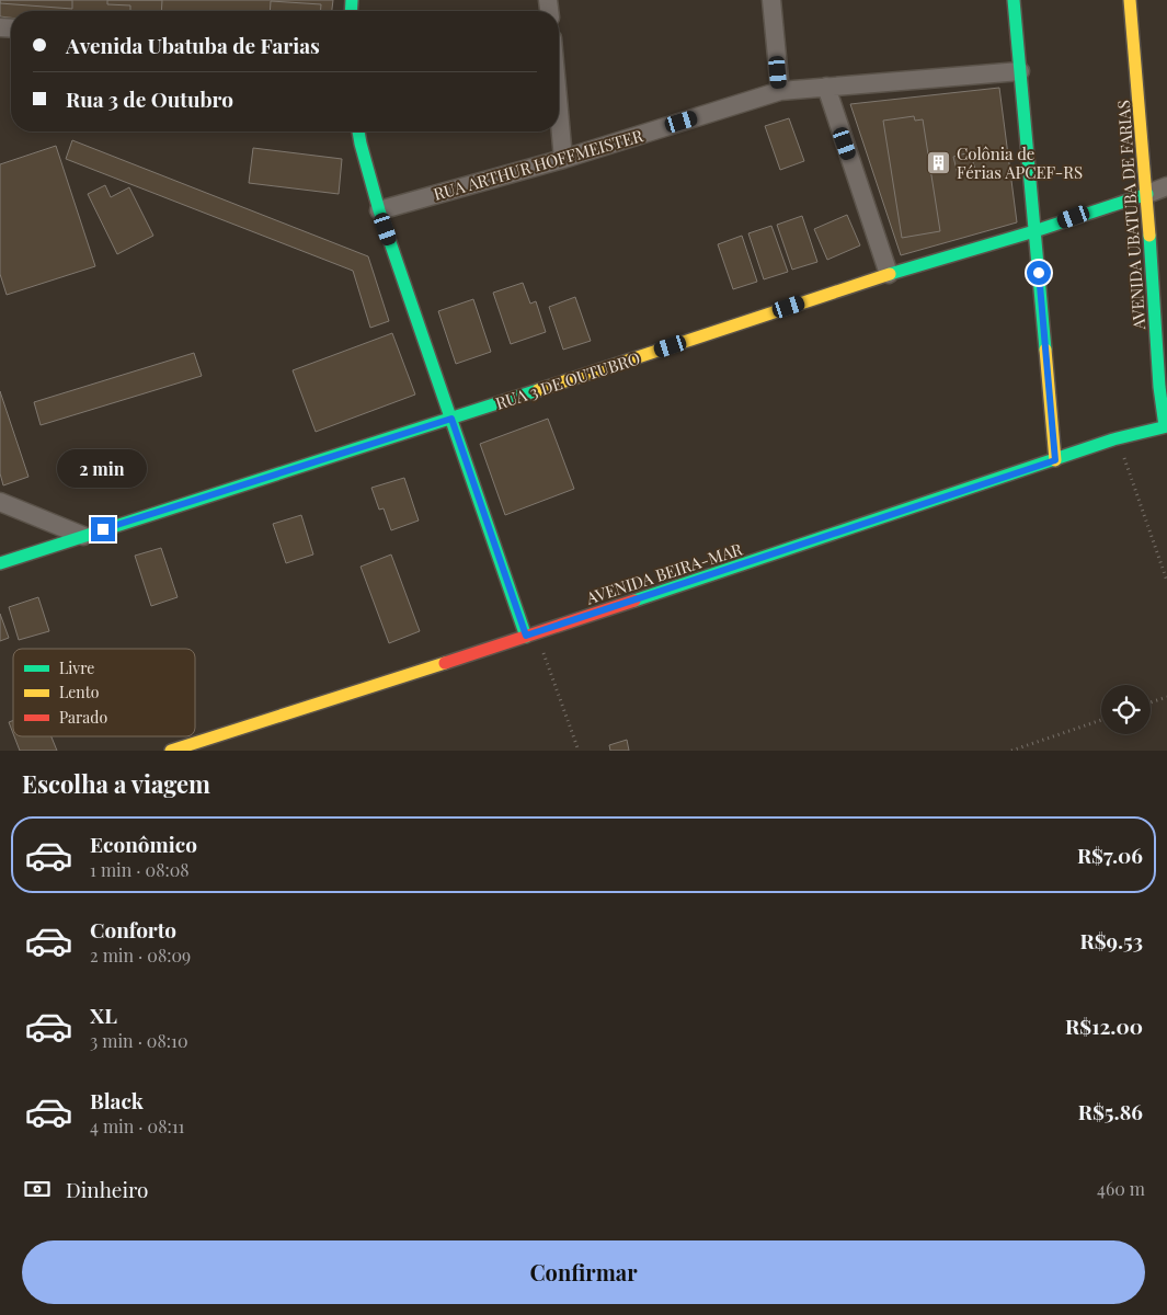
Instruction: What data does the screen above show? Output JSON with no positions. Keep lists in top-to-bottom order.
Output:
{
  "streets": {
    "main road": ["AVENIDA UBATUBA DE FARIAS", "RUA 3 DE OUTUBRO", "AVENIDA BEIRA-MAR"],
    "street": ["RUA ARTHUR HOFFMEISTER"]
  },
  "crossings": [
    ["AVENIDA UBATUBA DE FARIAS", "RUA 3 DE OUTUBRO"],
    ["AVENIDA UBATUBA DE FARIAS", "AVENIDA BEIRA-MAR"]
  ],
  "places": {
    "building": ["Colônia de Férias APCEF-RS"]
  },
  "legend": ["Livre", "Lento", "Parado"],
  "page": {
    "banner": ["Avenida Ubatuba de Farias", "Rua 3 de Outubro"],
    "bubble": "2 min",
    "heading": "Escolha a viagem",
    "list": [
      {
        "name": "Econômico",
        "note": "1 min · 08:08",
        "value": "R$7.06"
      },
      {
        "name": "Conforto",
        "note": "2 min · 08:09",
        "value": "R$9.53"
      },
      {
        "name": "XL",
        "note": "3 min · 08:10",
        "value": "R$12.00"
      },
      {
        "name": "Black",
        "note": "4 min · 08:11",
        "value": "R$5.86"
      }
    ],
    "pay": ["Dinheiro", "460 m"],
    "buttons": "Confirmar"
  }
}
